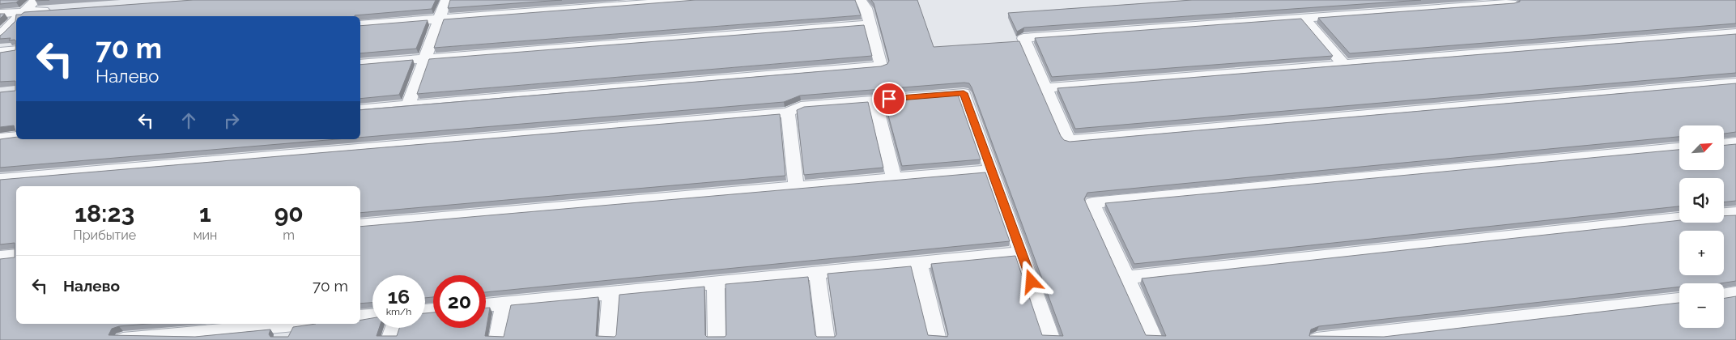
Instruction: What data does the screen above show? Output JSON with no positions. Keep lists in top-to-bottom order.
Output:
{
  "north": "top right",
  "page": {
    "turn": ["70 m", "Налево"],
    "map_buttons": ["+", "−"],
    "eta": [
      "18:23",
      "Прибытие",
      "1",
      "мин",
      "90",
      "m"
    ],
    "list": [
      {
        "name": "Налево",
        "value": "70 m"
      }
    ],
    "speed": "16 km/h",
    "limit": "20"
  }
}
